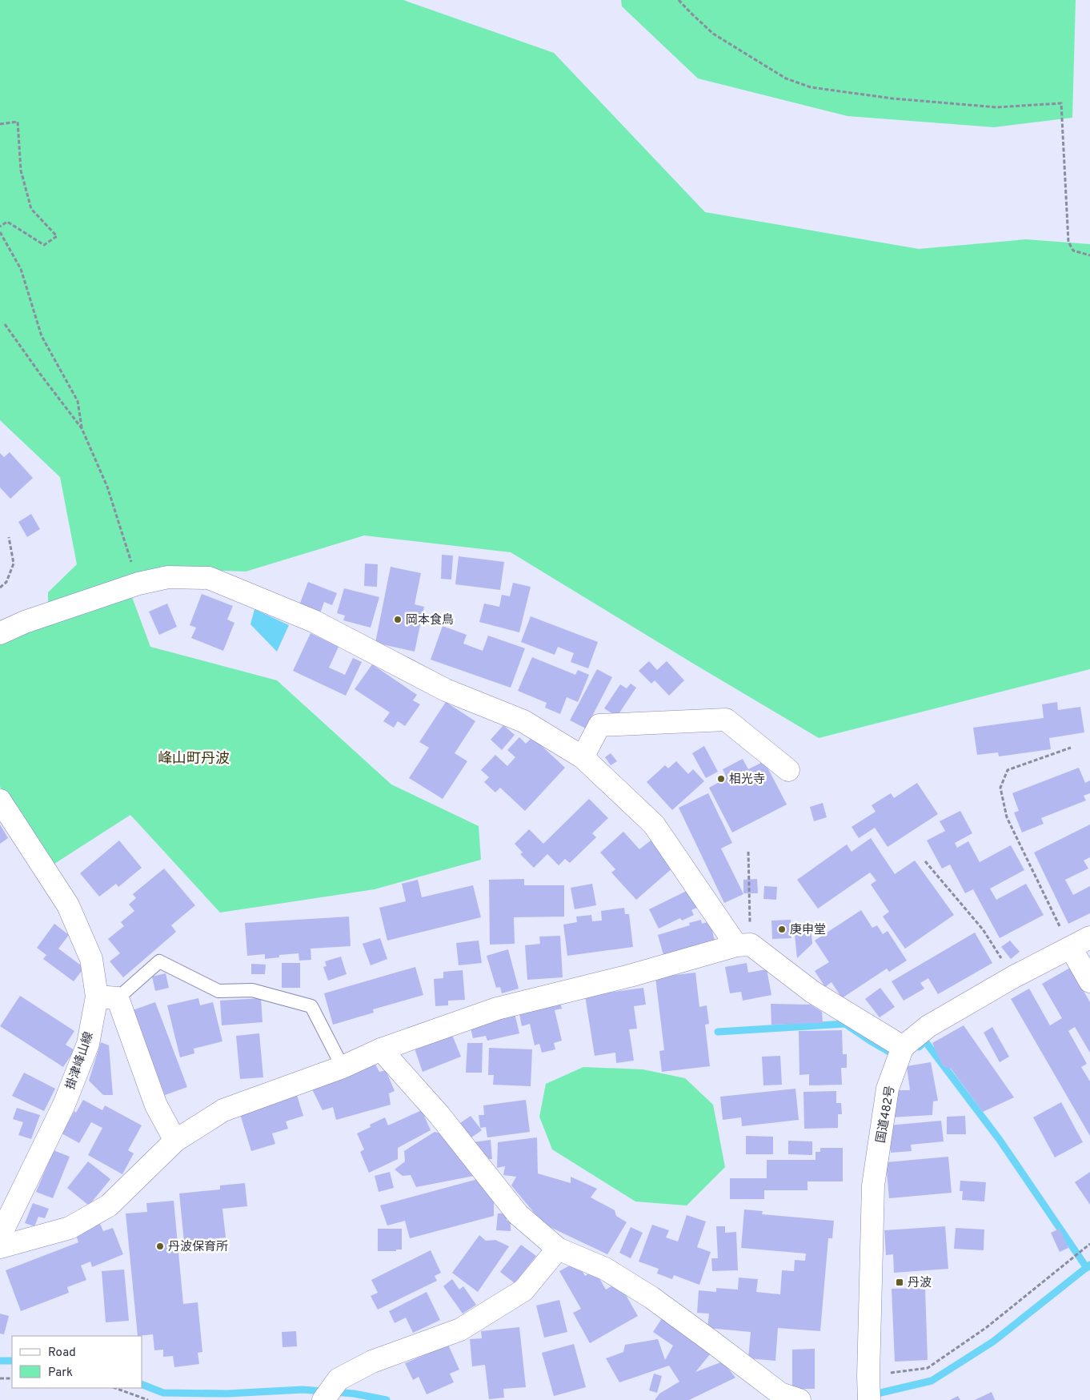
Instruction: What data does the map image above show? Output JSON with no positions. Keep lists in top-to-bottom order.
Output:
{
  "streets": {
    "main road": ["掛津峰山線", "国道482号"]
  },
  "districts": ["峰山町丹波"],
  "places": {
    "other": [
      "岡本食鳥",
      "相光寺",
      "庚申堂",
      "丹波保育所"
    ],
    "transit": ["丹波"]
  },
  "legend": ["Road", "Park"]
}
